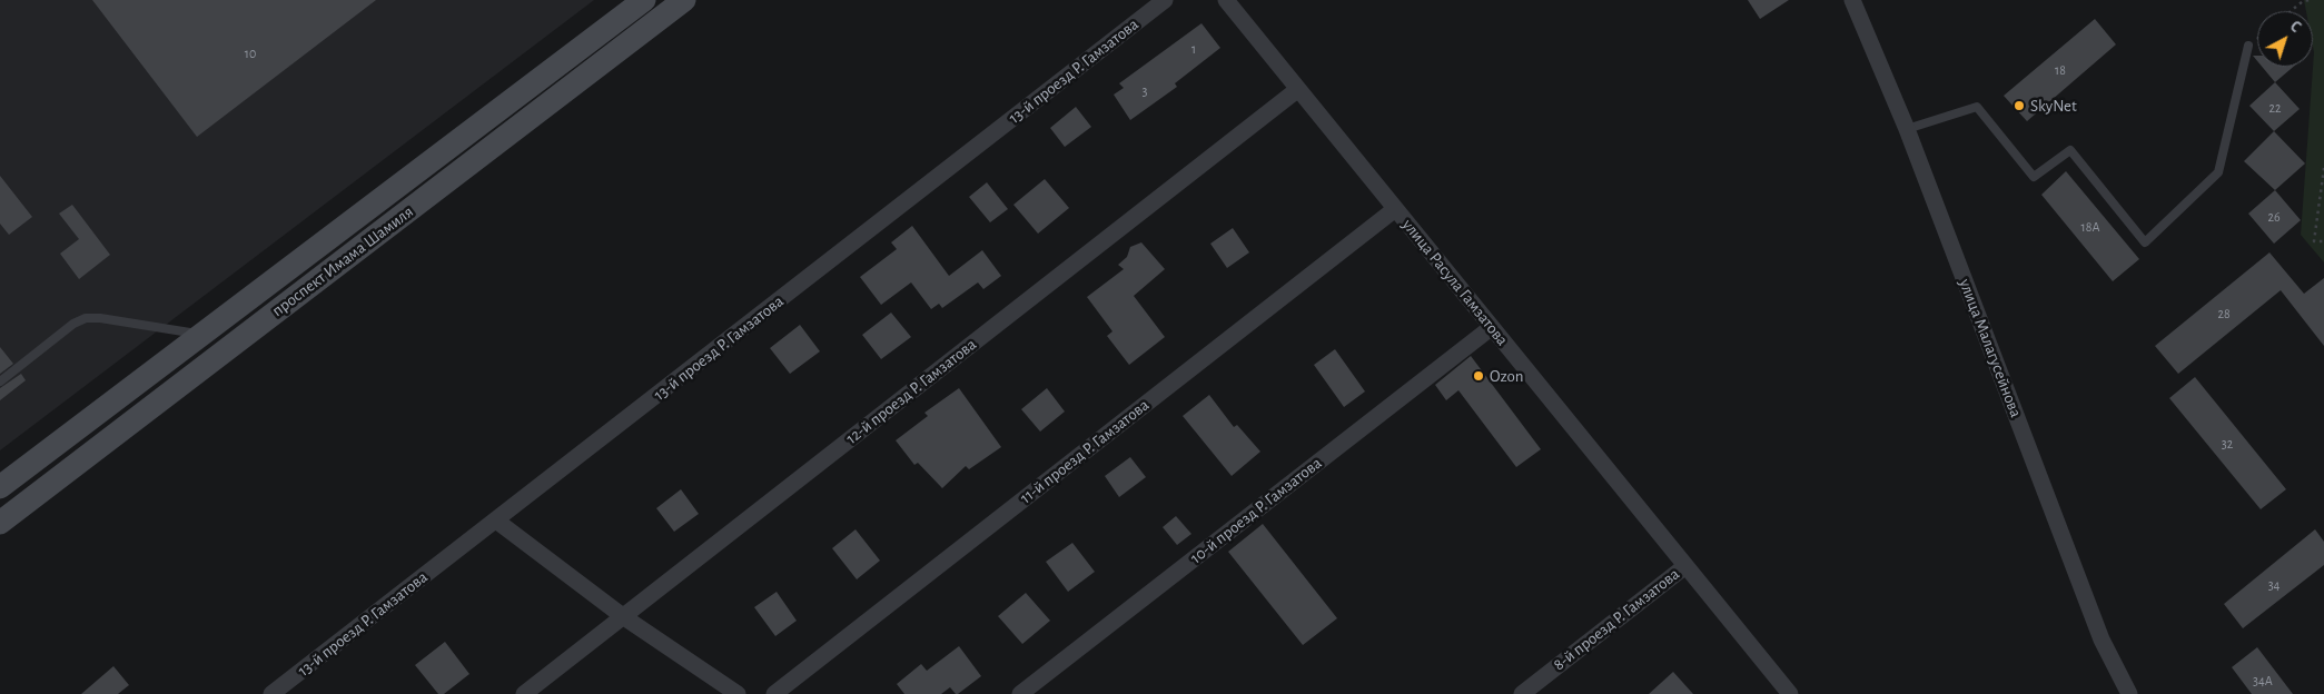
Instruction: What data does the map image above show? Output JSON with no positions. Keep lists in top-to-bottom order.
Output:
{
  "streets": {
    "main road": ["проспект Имама Шамиля"],
    "street": [
      "13-й проезд Р. Гамзатова",
      "улица Расула Гамзатова",
      "улица Малагусейнова",
      "12-й проезд Р. Гамзатова",
      "11-й проезд Р. Гамзатова",
      "10-й проезд Р. Гамзатова",
      "8-й проезд Р. Гамзатова"
    ]
  },
  "crossings": [
    ["улица Расула Гамзатова", "12-й проезд Р. Гамзатова"],
    ["улица Расула Гамзатова", "11-й проезд Р. Гамзатова"],
    ["улица Расула Гамзатова", "10-й проезд Р. Гамзатова"],
    ["улица Расула Гамзатова", "8-й проезд Р. Гамзатова"]
  ],
  "places": ["SkyNet", "Ozon"],
  "house_numbers": [
    "1",
    "10",
    "18",
    "3",
    "22",
    "26",
    "18А",
    "28",
    "32",
    "34",
    "34А"
  ],
  "north": "top right"
}
